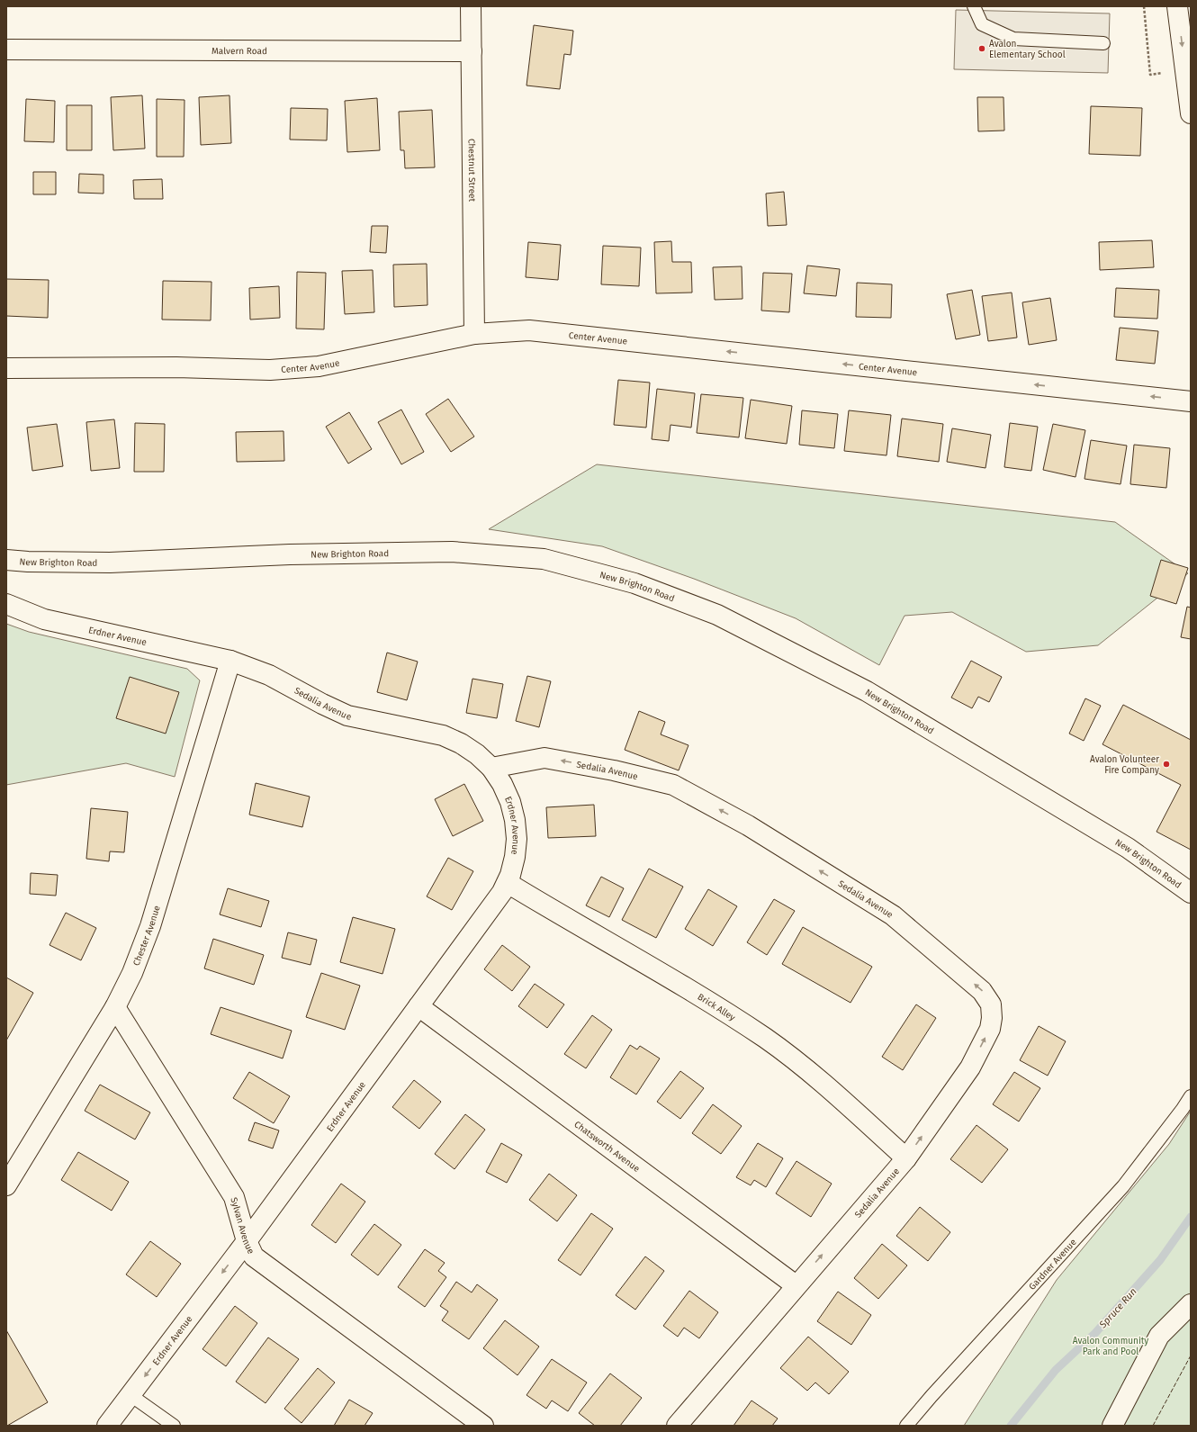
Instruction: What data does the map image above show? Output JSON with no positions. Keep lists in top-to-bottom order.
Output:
{
  "streets": {
    "street": [
      "Malvern Road",
      "Chestnut Street",
      "Center Avenue",
      "New Brighton Road",
      "Erdner Avenue",
      "Sedalia Avenue",
      "Chester Avenue",
      "Brick Alley",
      "Chatsworth Avenue",
      "Sylvan Avenue"
    ],
    "lane": ["Gardner Avenue"]
  },
  "crossings": [
    ["Malvern Road", "Chestnut Street"],
    ["Chestnut Street", "Center Avenue"],
    ["Erdner Avenue", "Sedalia Avenue"],
    ["Erdner Avenue", "Chester Avenue"],
    ["Erdner Avenue", "Brick Alley"],
    ["Erdner Avenue", "Chatsworth Avenue"],
    ["Erdner Avenue", "Sylvan Avenue"],
    ["Sedalia Avenue", "Chester Avenue"],
    ["Sedalia Avenue", "Brick Alley"],
    ["Sedalia Avenue", "Chatsworth Avenue"],
    ["Chester Avenue", "Sylvan Avenue"]
  ],
  "one_way": ["Center Avenue"],
  "water": ["Spruce Run"],
  "parks": ["Avalon Community Park and Pool"],
  "places": ["Avalon Elementary School", "Avalon Volunteer Fire Company"]
}
